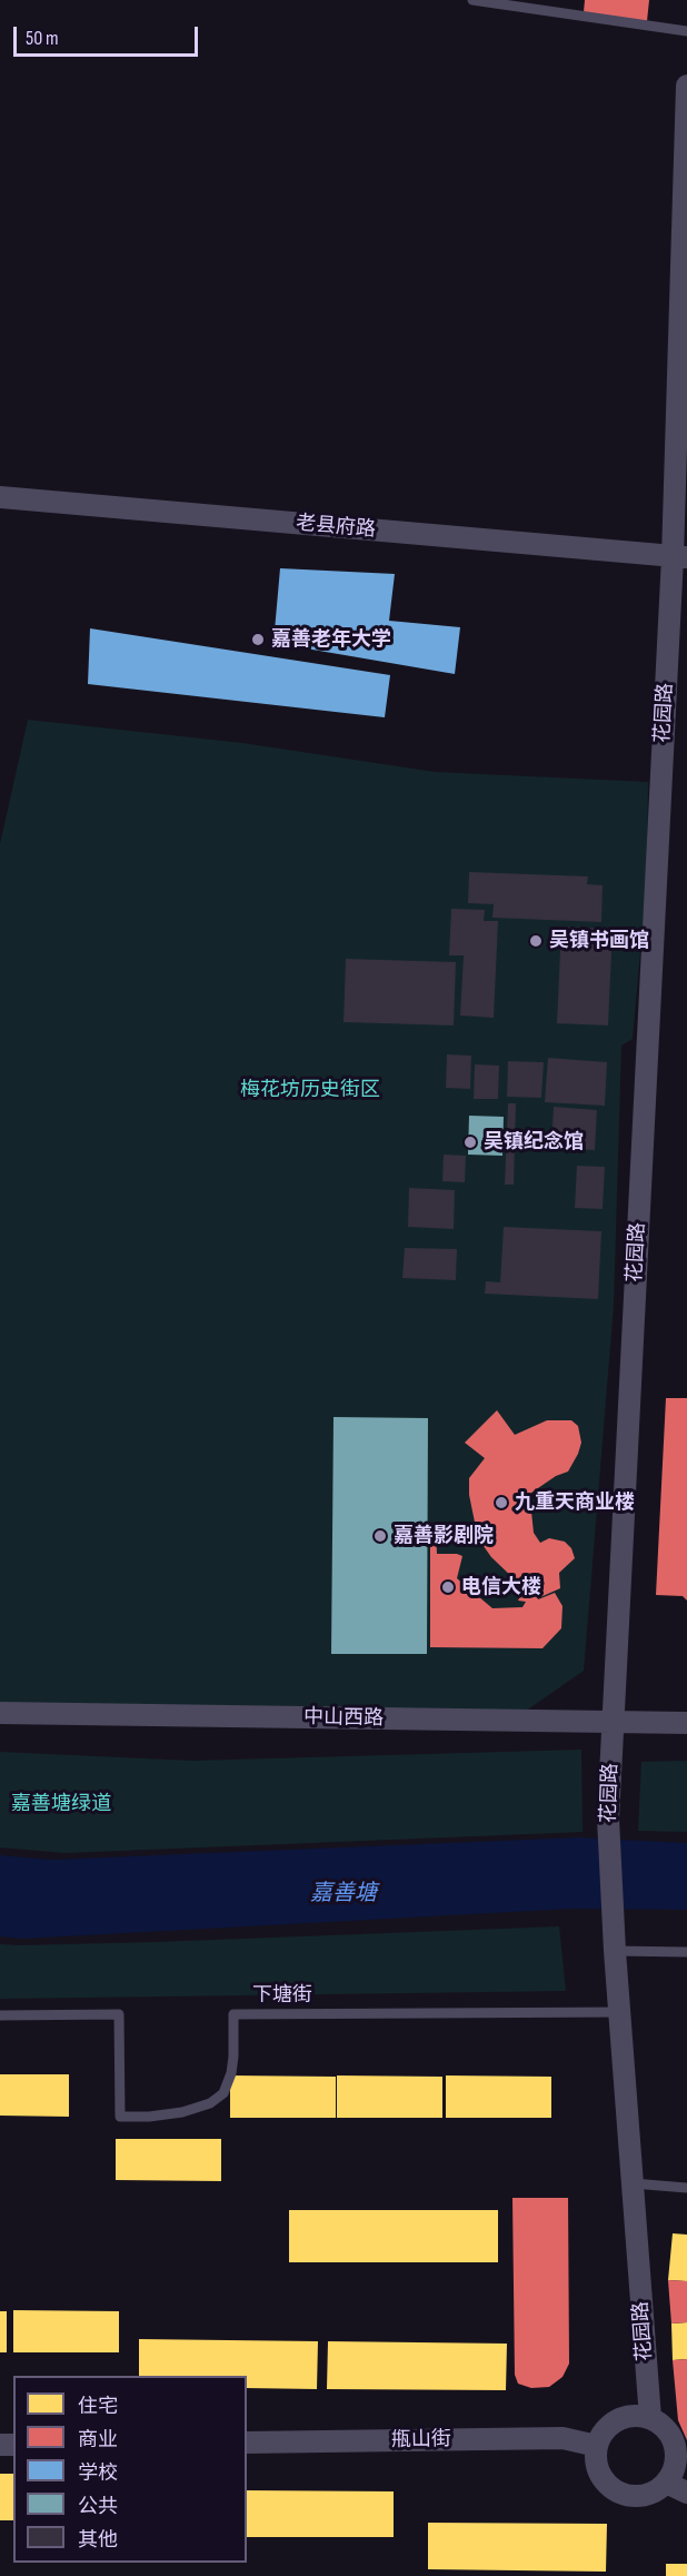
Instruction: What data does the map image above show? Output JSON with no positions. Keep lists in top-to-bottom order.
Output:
{
  "streets": {
    "street": [
      "老县府路",
      "花园路",
      "中山西路",
      "甁山街"
    ],
    "lane": ["下塘街"]
  },
  "crossings": [
    ["老县府路", "花园路"],
    ["花园路", "中山西路"],
    ["花园路", "下塘街"],
    ["花园路", "甁山街"]
  ],
  "water": ["嘉善塘"],
  "parks": ["梅花坊历史街区", "嘉善塘绿道"],
  "places": [
    "嘉善老年大学",
    "吴镇书画馆",
    "吴镇纪念馆",
    "九重天商业楼",
    "嘉善影剧院",
    "电信大楼"
  ],
  "legend": [
    "住宅",
    "商业",
    "学校",
    "公共",
    "其他"
  ],
  "scale_bar": "50 m"
}
